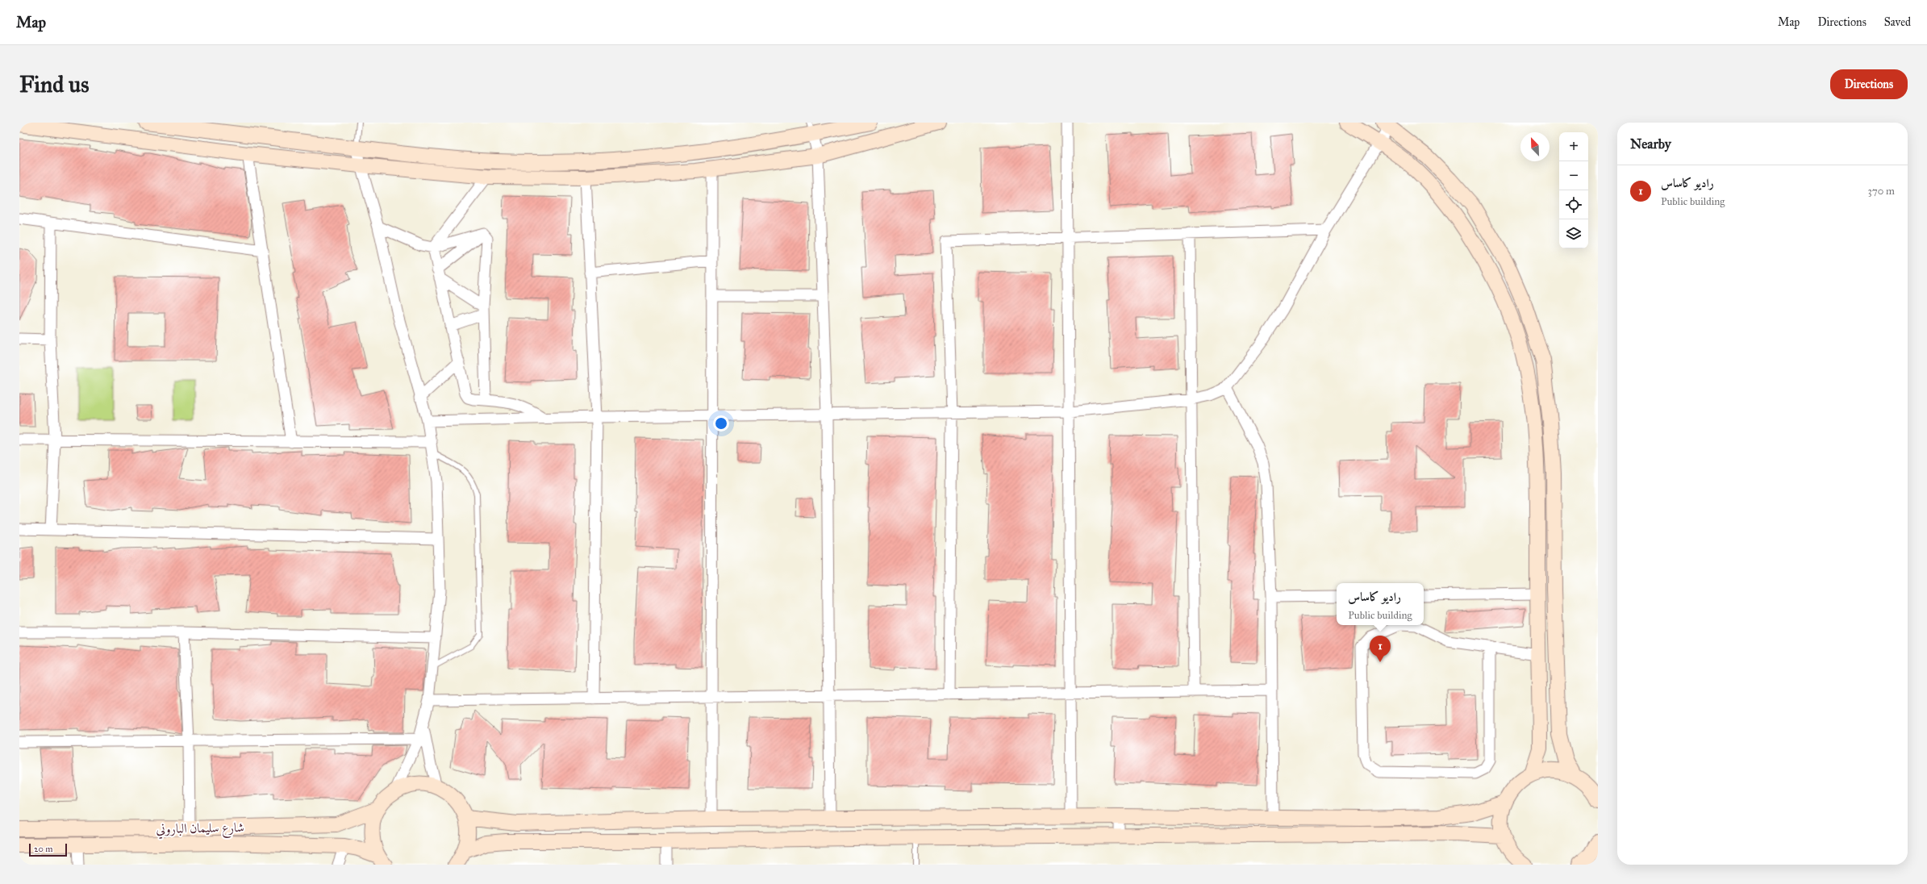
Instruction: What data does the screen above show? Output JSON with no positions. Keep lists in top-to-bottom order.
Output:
{
  "streets": {
    "street": ["شارع سليمان الباروني"]
  },
  "scale_bar": "20 m",
  "north": "top left",
  "page": {
    "header": "Map",
    "nav": ["Map", "Directions", "Saved"],
    "buttons": "Directions",
    "title": "Find us",
    "heading": "Nearby",
    "map_buttons": ["+", "−"],
    "list": [
      {
        "mark": "1",
        "name": "راديو كاساس",
        "note": "Public building",
        "value": "370 m"
      }
    ],
    "popup": ["راديو كاساس", "Public building"],
    "pins": "1",
    "scale": "20 m"
  }
}
